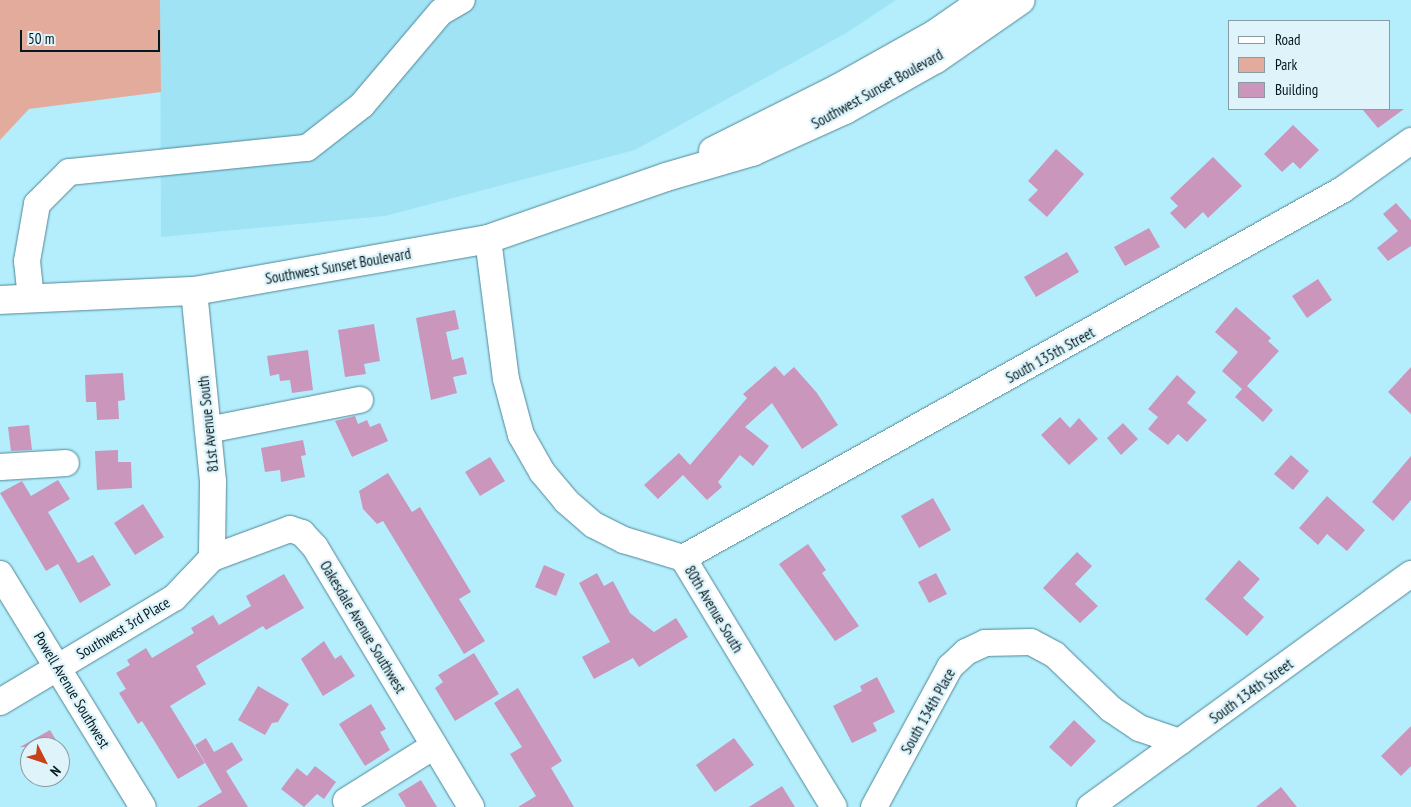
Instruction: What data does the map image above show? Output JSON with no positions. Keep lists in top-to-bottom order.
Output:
{
  "streets": {
    "main road": ["Southwest Sunset Boulevard"],
    "street": [
      "South 135th Street",
      "81st Avenue South",
      "80th Avenue South",
      "Oakesdale Avenue Southwest",
      "Southwest 3rd Place",
      "Powell Avenue Southwest",
      "South 134th Street",
      "South 134th Place"
    ]
  },
  "crossings": [
    ["Southwest Sunset Boulevard", "81st Avenue South"],
    ["Southwest Sunset Boulevard", "80th Avenue South"],
    ["South 135th Street", "80th Avenue South"],
    ["81st Avenue South", "Oakesdale Avenue Southwest"],
    ["81st Avenue South", "Southwest 3rd Place"],
    ["Oakesdale Avenue Southwest", "Southwest 3rd Place"],
    ["Southwest 3rd Place", "Powell Avenue Southwest"],
    ["South 134th Street", "South 134th Place"]
  ],
  "legend": ["Road", "Park", "Building"],
  "scale_bar": "50 m",
  "north": "bottom right"
}
